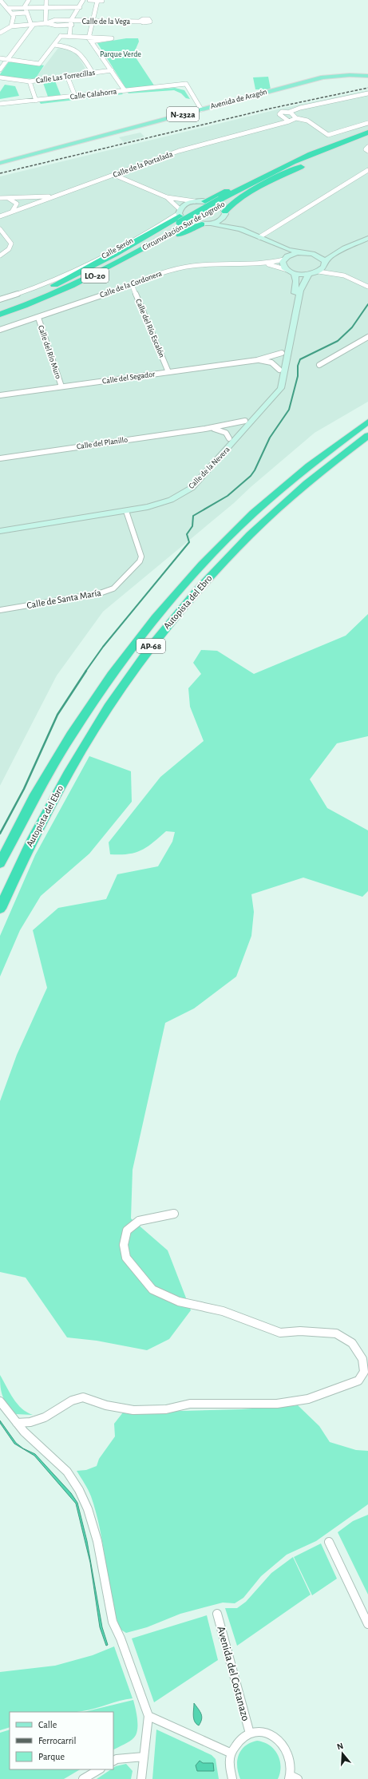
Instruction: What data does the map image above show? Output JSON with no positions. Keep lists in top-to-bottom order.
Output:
{
  "streets": {
    "highway": [
      "Circunvalación Sur de Logroño",
      "LO-20",
      "Autopista del Ebro",
      "AP-68"
    ],
    "main road": ["Avenida de Aragón", "N-232a", "Calle de la Nevera"],
    "street": [
      "Calle de la Vega",
      "Calle Las Torrecillas",
      "Calle Calahorra",
      "Calle de la Portalada",
      "Calle Serón",
      "Calle de la Cordonera",
      "Calle del Río Escalón",
      "Calle del Río Muro",
      "Calle del Segador",
      "Calle del Planillo",
      "Calle de Santa María",
      "Avenida del Costanazo"
    ]
  },
  "crossings": [
    ["Calle Calahorra", "Avenida de Aragón"],
    ["Circunvalación Sur de Logroño", "Calle Serón"],
    ["Calle de la Cordonera", "Calle del Río Escalón"],
    ["Calle de la Cordonera", "Calle del Río Muro"],
    ["Calle del Río Escalón", "Calle del Segador"],
    ["Calle del Río Muro", "Calle del Segador"],
    ["Calle del Segador", "Calle de la Nevera"],
    ["Calle del Planillo", "Calle de la Nevera"],
    ["Calle de la Nevera", "Calle de Santa María"]
  ],
  "parks": ["Parque Verde"],
  "legend": ["Calle", "Ferrocarril", "Parque"],
  "north": "top"
}
